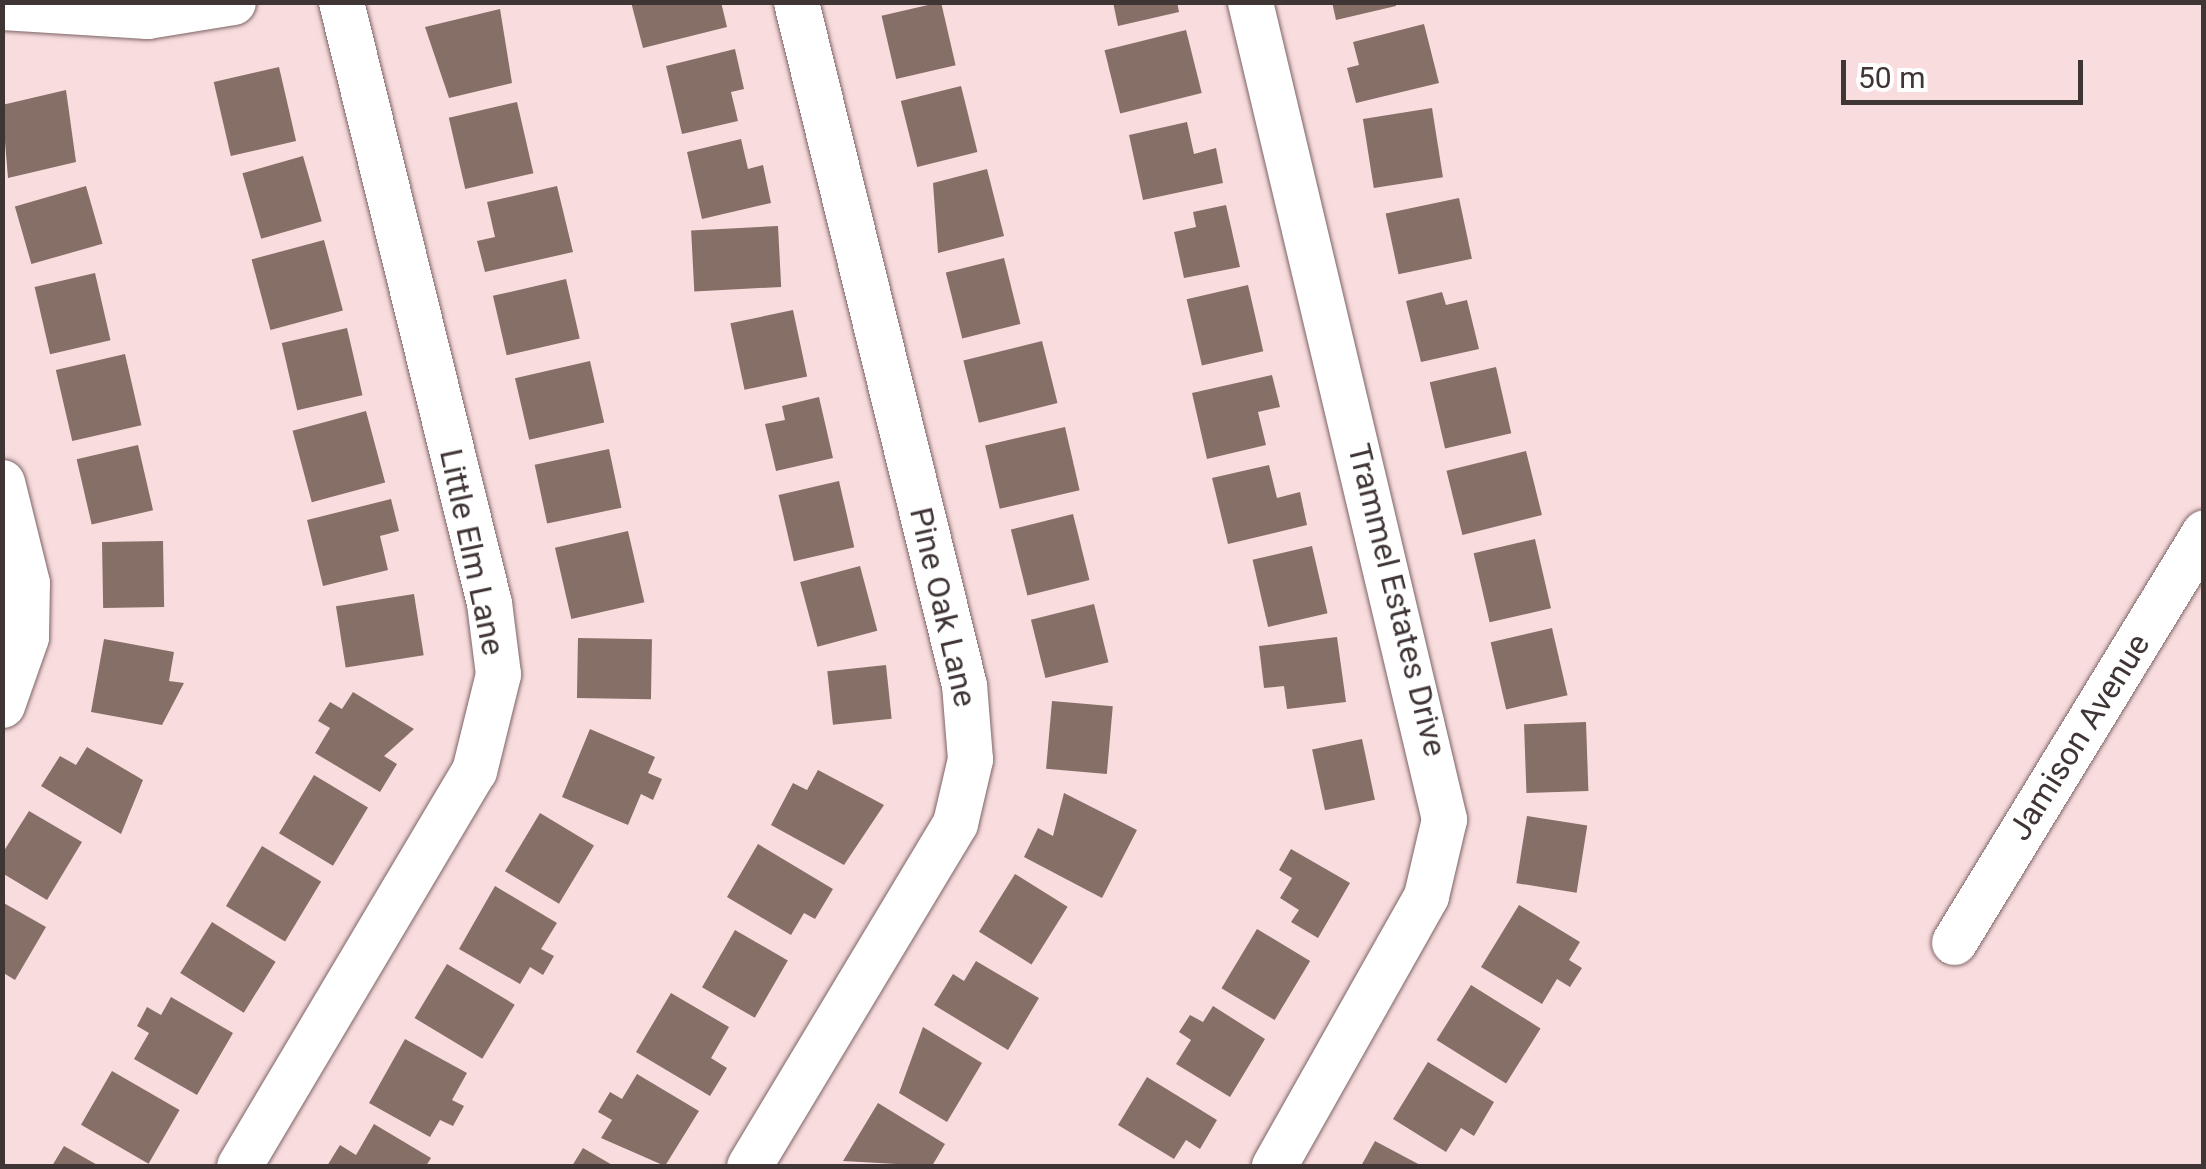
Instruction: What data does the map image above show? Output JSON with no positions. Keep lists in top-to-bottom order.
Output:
{
  "streets": {
    "street": [
      "Little Elm Lane",
      "Trammel Estates Drive",
      "Pine Oak Lane",
      "Jamison Avenue"
    ]
  },
  "scale_bar": "50 m"
}
